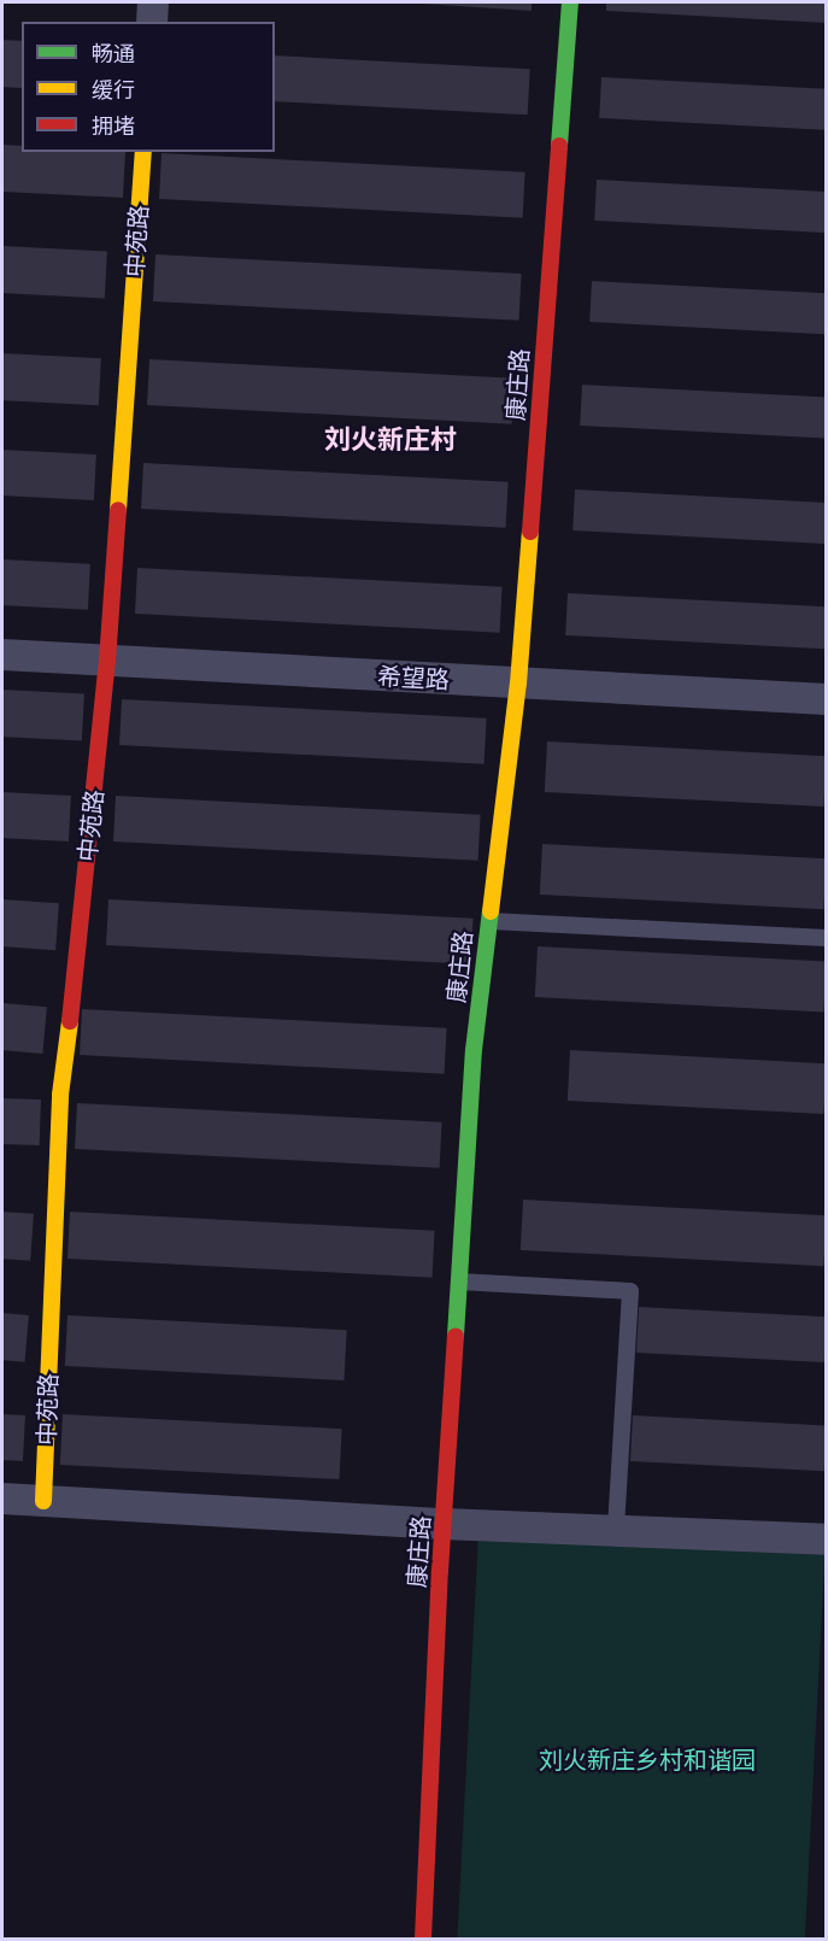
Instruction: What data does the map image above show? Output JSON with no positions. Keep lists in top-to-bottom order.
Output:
{
  "streets": {
    "street": ["中苑路", "康庄路", "希望路"]
  },
  "crossings": [
    ["中苑路", "希望路"],
    ["康庄路", "希望路"]
  ],
  "districts": ["刘火新庄村"],
  "parks": ["刘火新庄乡村和谐园"],
  "legend": ["畅通", "缓行", "拥堵"]
}
